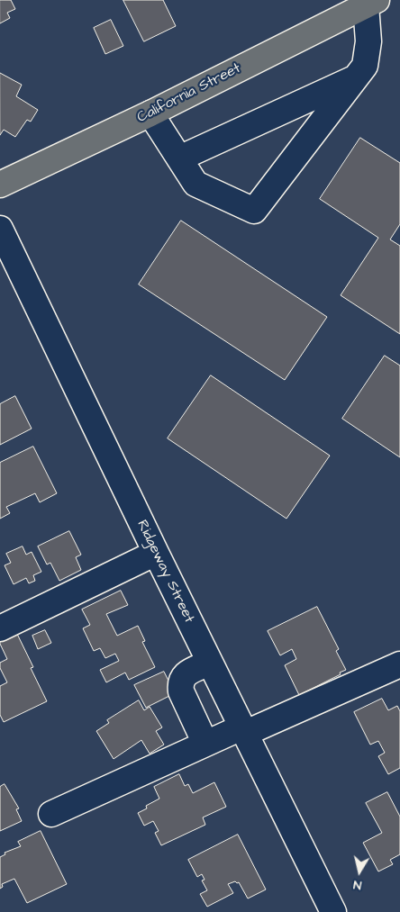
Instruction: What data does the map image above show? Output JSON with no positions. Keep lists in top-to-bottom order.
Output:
{
  "streets": {
    "main road": ["California Street"],
    "street": ["Ridgeway Street"]
  },
  "north": "bottom"
}
